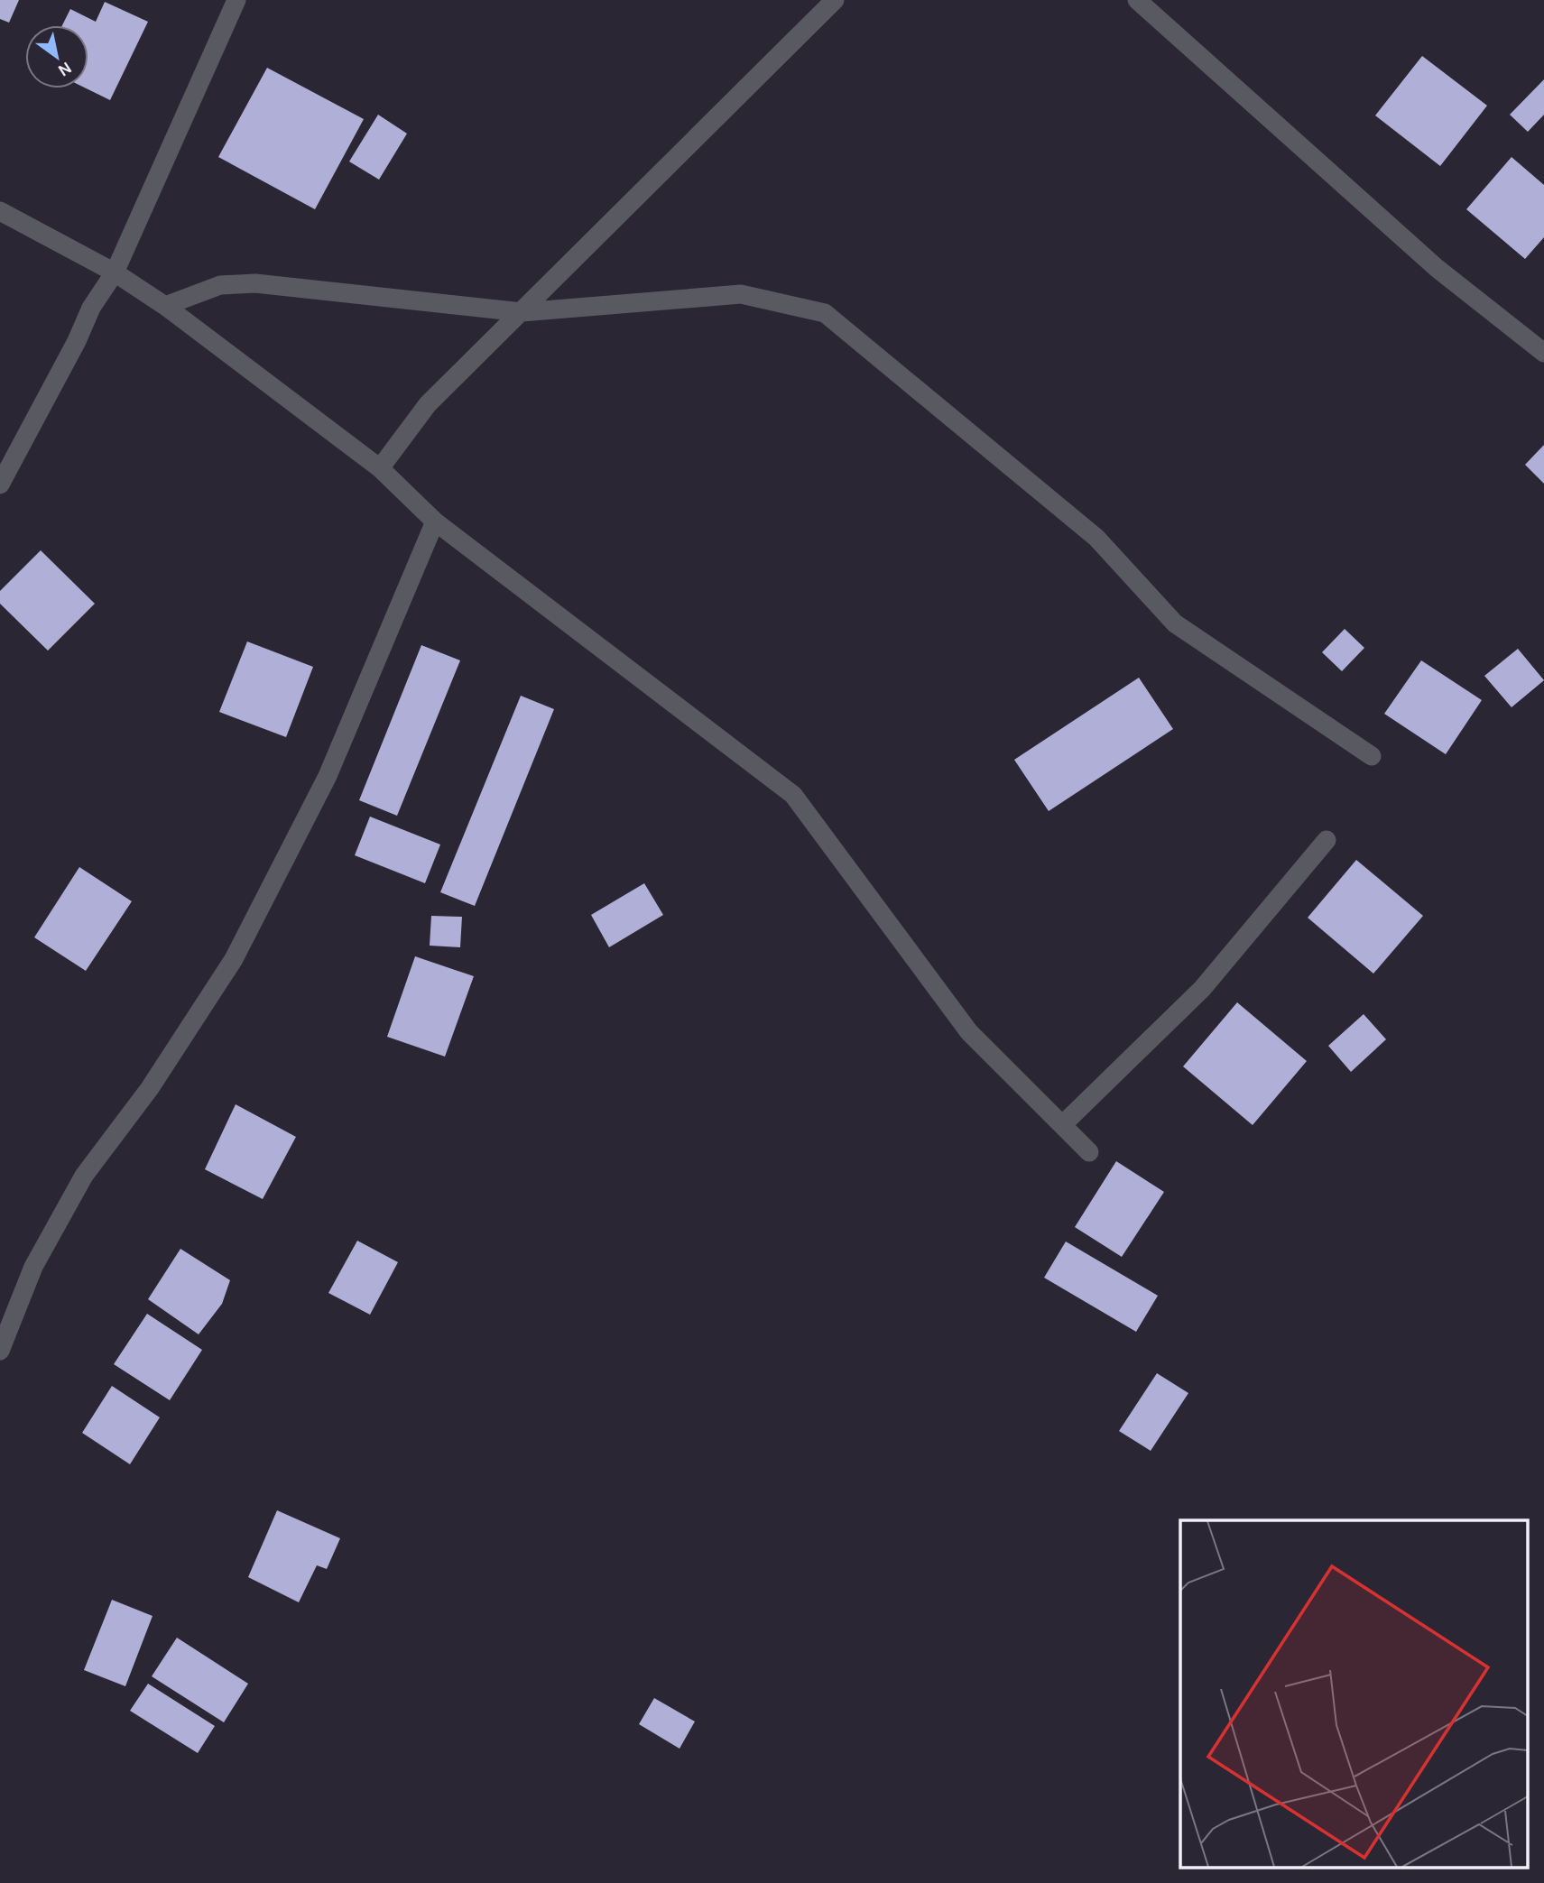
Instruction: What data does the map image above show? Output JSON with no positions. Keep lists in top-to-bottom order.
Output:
{
  "north": "bottom right"
}
